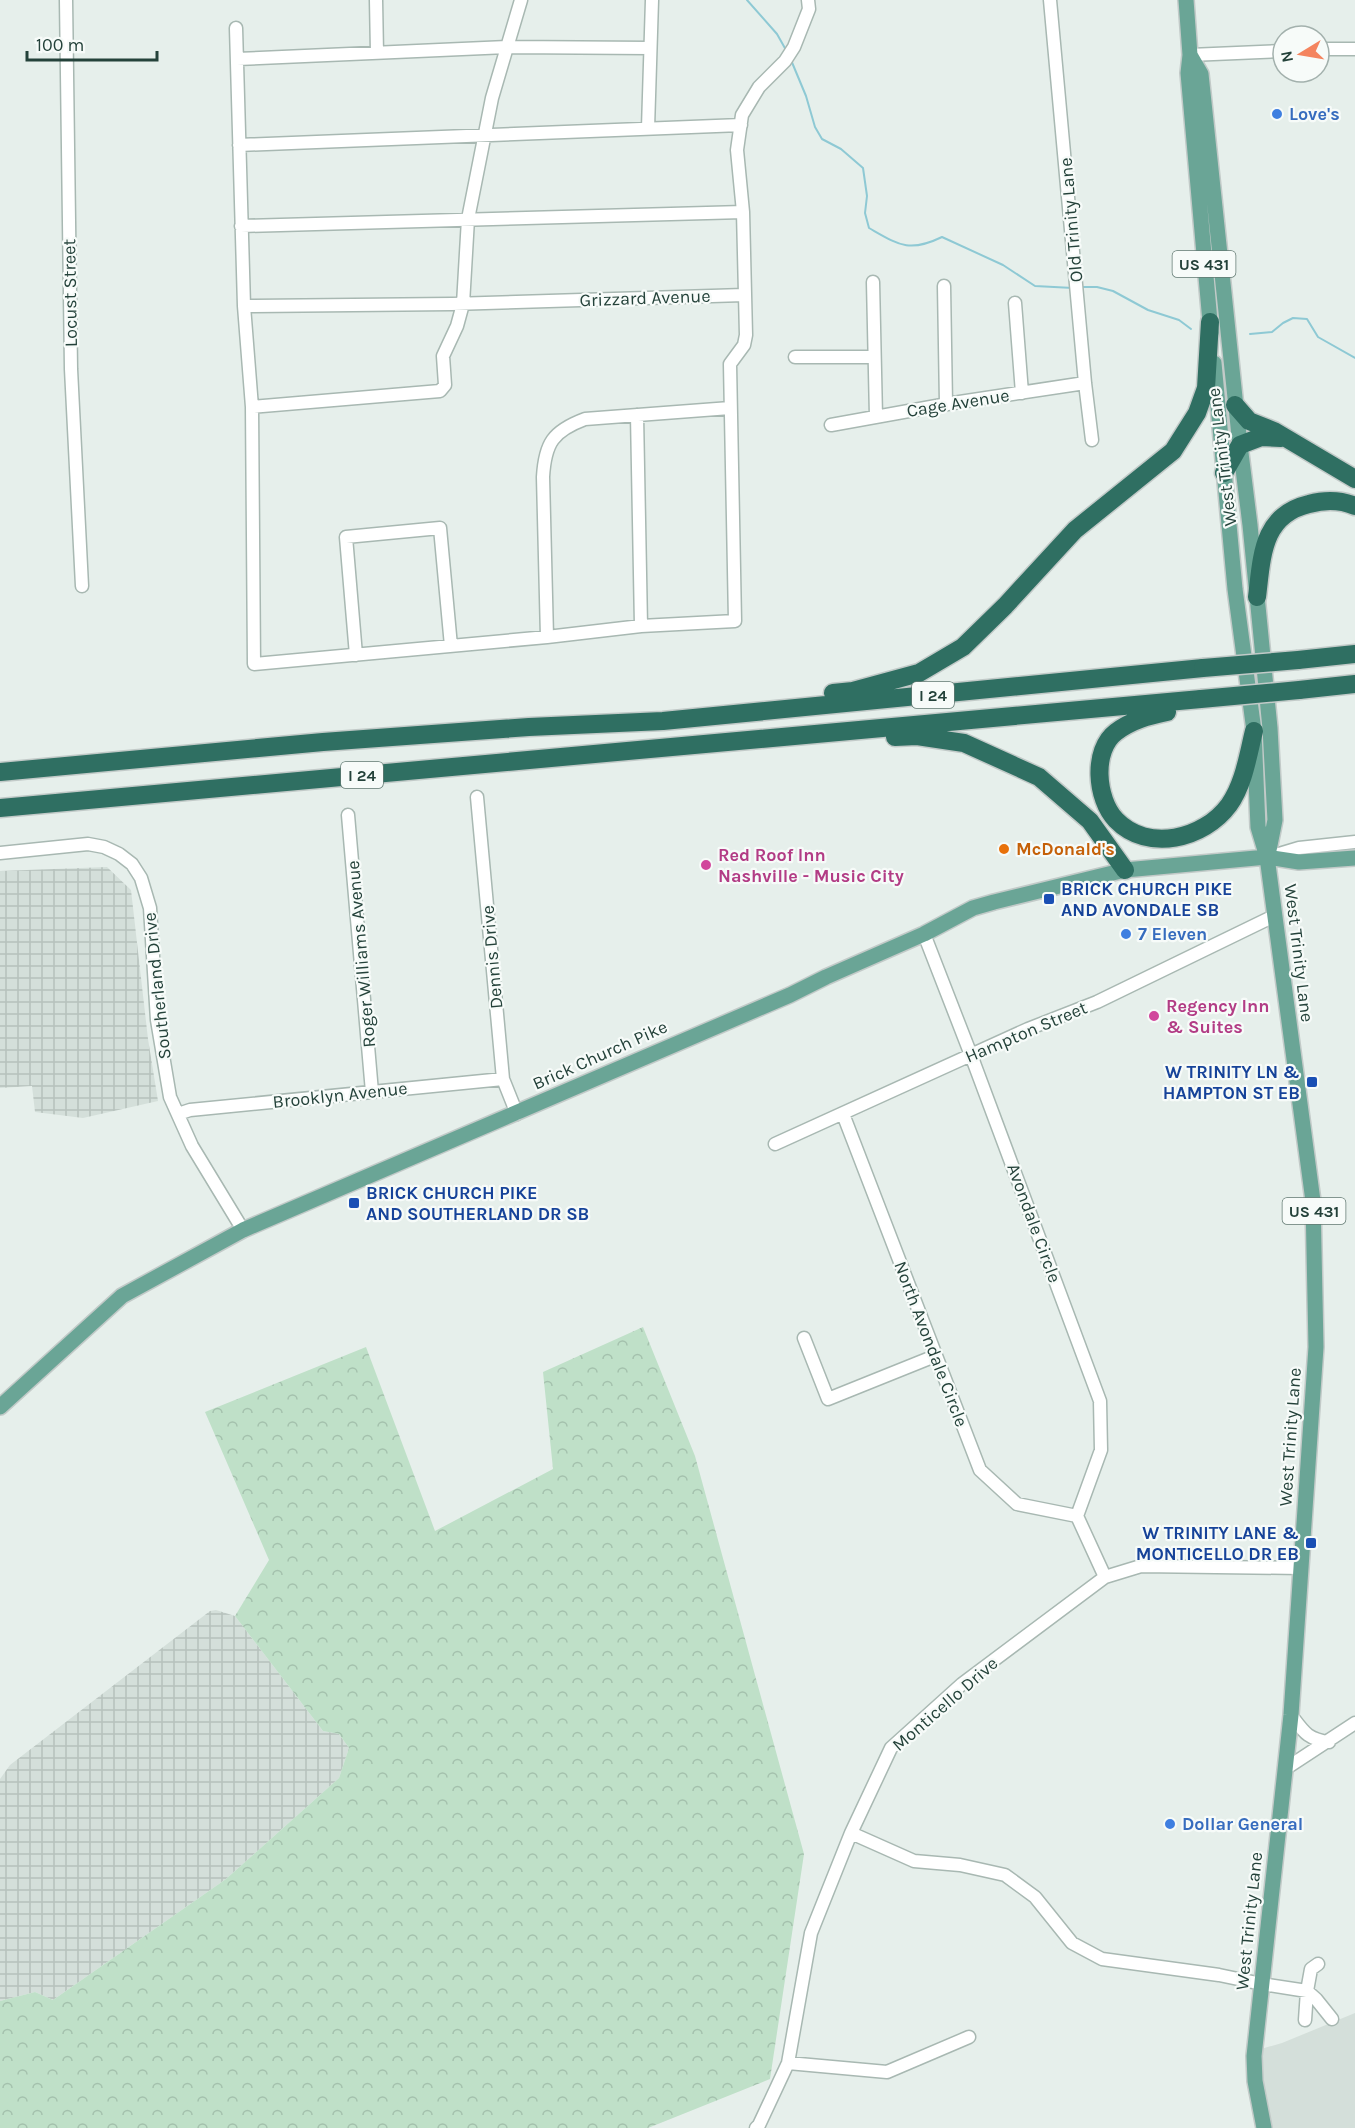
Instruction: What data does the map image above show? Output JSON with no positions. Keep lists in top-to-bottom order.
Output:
{
  "streets": {
    "highway": ["I 24"],
    "main road": ["US 431", "West Trinity Lane", "Brick Church Pike"],
    "street": [
      "Old Trinity Lane",
      "Locust Street",
      "Grizzard Avenue",
      "Cage Avenue",
      "Roger Williams Avenue",
      "Dennis Drive",
      "Southerland Drive",
      "Hampton Street",
      "Brooklyn Avenue",
      "Avondale Circle",
      "North Avondale Circle",
      "Monticello Drive"
    ]
  },
  "crossings": [
    ["Old Trinity Lane", "Cage Avenue"],
    ["West Trinity Lane", "Hampton Street"],
    ["West Trinity Lane", "Brick Church Pike"],
    ["West Trinity Lane", "Monticello Drive"],
    ["Roger Williams Avenue", "Brooklyn Avenue"],
    ["Dennis Drive", "Brick Church Pike"],
    ["Dennis Drive", "Brooklyn Avenue"],
    ["Southerland Drive", "Brick Church Pike"],
    ["Southerland Drive", "Brooklyn Avenue"],
    ["Hampton Street", "Avondale Circle"],
    ["Hampton Street", "North Avondale Circle"],
    ["Brick Church Pike", "Avondale Circle"],
    ["Avondale Circle", "North Avondale Circle"]
  ],
  "places": {
    "other": [
      "Love's",
      "McDonald's",
      "Red Roof Inn Nashville - Music City",
      "7 Eleven",
      "Regency Inn & Suites",
      "Dollar General"
    ],
    "transit": [
      "BRICK CHURCH PIKE AND AVONDALE SB",
      "W TRINITY LN & HAMPTON ST EB",
      "BRICK CHURCH PIKE AND SOUTHERLAND DR SB",
      "W TRINITY LANE & MONTICELLO DR EB"
    ]
  },
  "scale_bar": "100 m",
  "north": "left"
}
